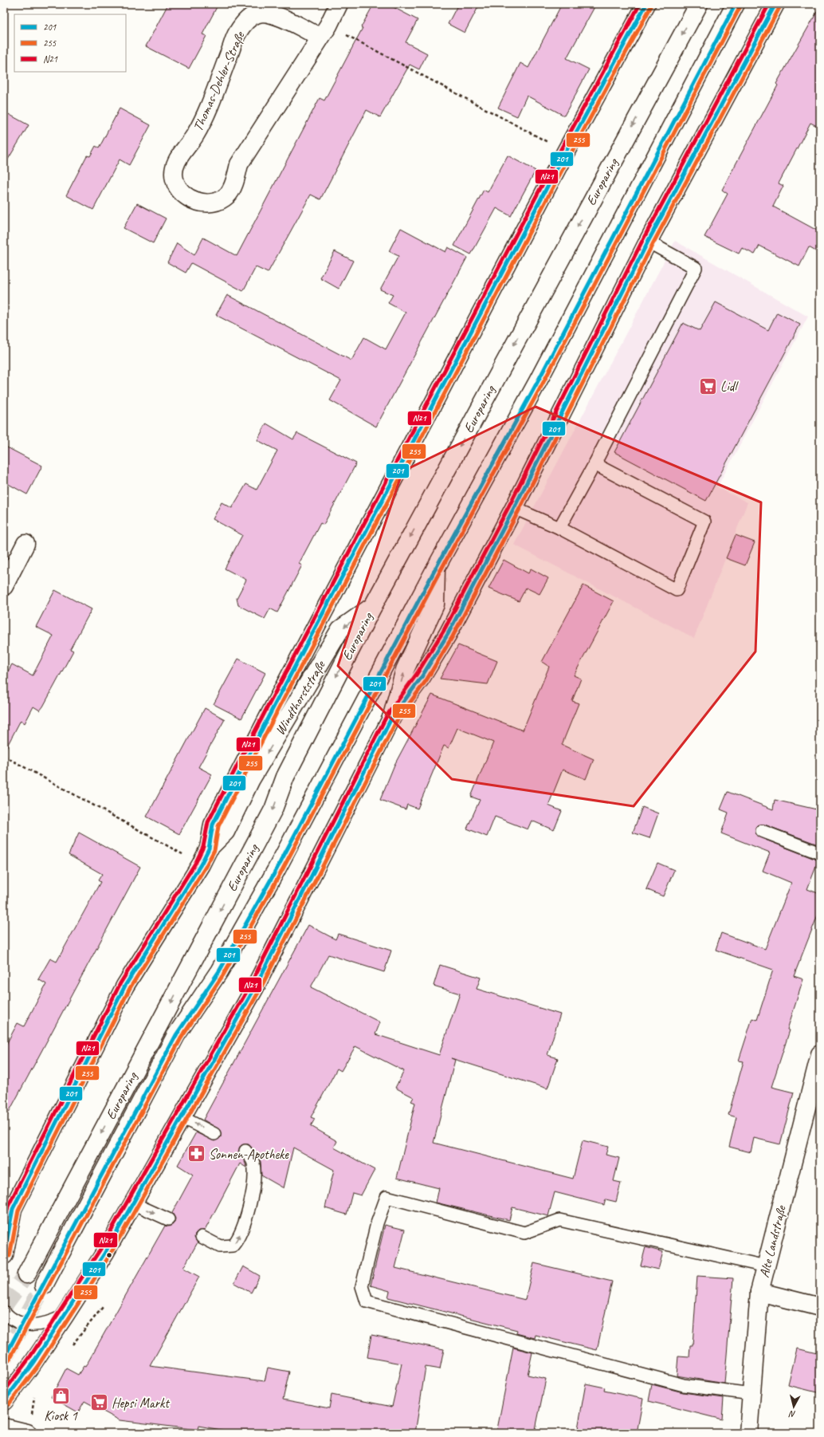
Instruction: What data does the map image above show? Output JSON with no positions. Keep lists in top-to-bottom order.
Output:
{
  "streets": {
    "main road": [
      "Thomas-Dehler-Straße",
      "Europaring",
      "Windthorststraße",
      "Alte Landstraße"
    ]
  },
  "crossings": [
    ["Europaring", "Windthorststraße"]
  ],
  "places": {
    "supermarket": ["Lidl", "Hepsi Markt"],
    "pharmacy": ["Sonnen-Apotheke"],
    "shop": ["Kiosk 1"]
  },
  "lines": ["transit line 201", "transit line N21", "transit line 255"],
  "legend": ["201", "255", "N21"],
  "north": "bottom"
}
